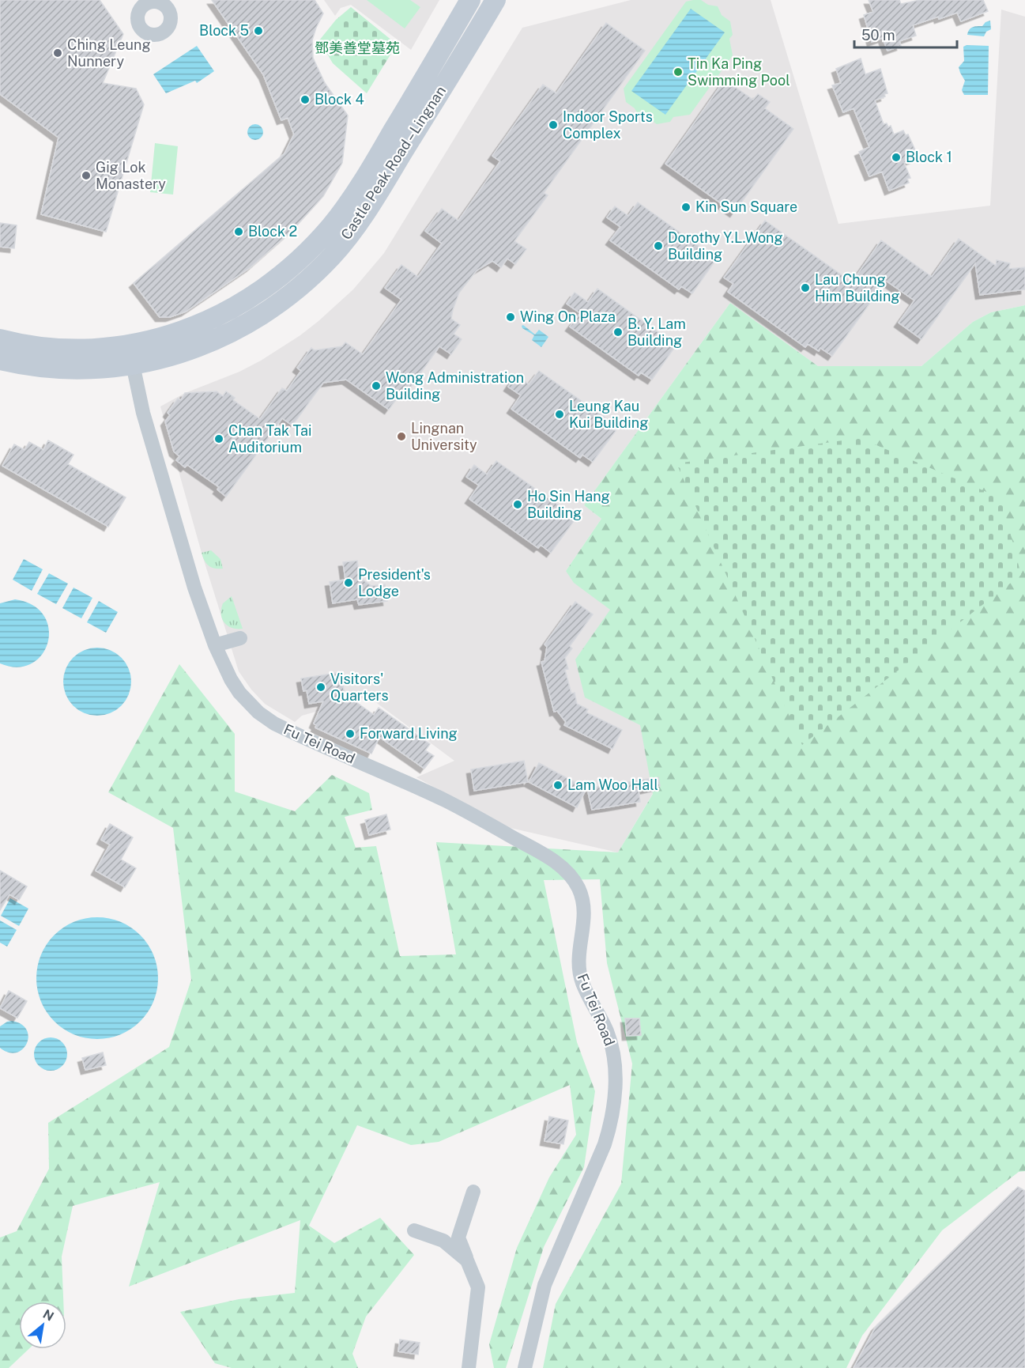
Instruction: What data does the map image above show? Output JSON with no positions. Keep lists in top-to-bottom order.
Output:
{
  "streets": {
    "main road": ["Castle Peak Road – Lingnan"],
    "street": ["Fu Tei Road"]
  },
  "crossings": [
    ["Castle Peak Road – Lingnan", "Fu Tei Road"]
  ],
  "parks": ["鄧美善堂墓苑"],
  "places": [
    "Block 5",
    "Ching Leung Nunnery",
    "Tin Ka Ping Swimming Pool",
    "Block 4",
    "Indoor Sports Complex",
    "Block 1",
    "Gig Lok Monastery",
    "Kin Sun Square",
    "Block 2",
    "Dorothy Y.L.Wong Building",
    "Lau Chung Him Building",
    "Wing On Plaza",
    "B. Y. Lam Building",
    "Wong Administration Building",
    "Leung Kau Kui Building",
    "Lingnan University",
    "Chan Tak Tai Auditorium",
    "Ho Sin Hang Building",
    "President's Lodge",
    "Visitors' Quarters",
    "Forward Living",
    "Lam Woo Hall"
  ],
  "scale_bar": "50 m",
  "north": "top right"
}
